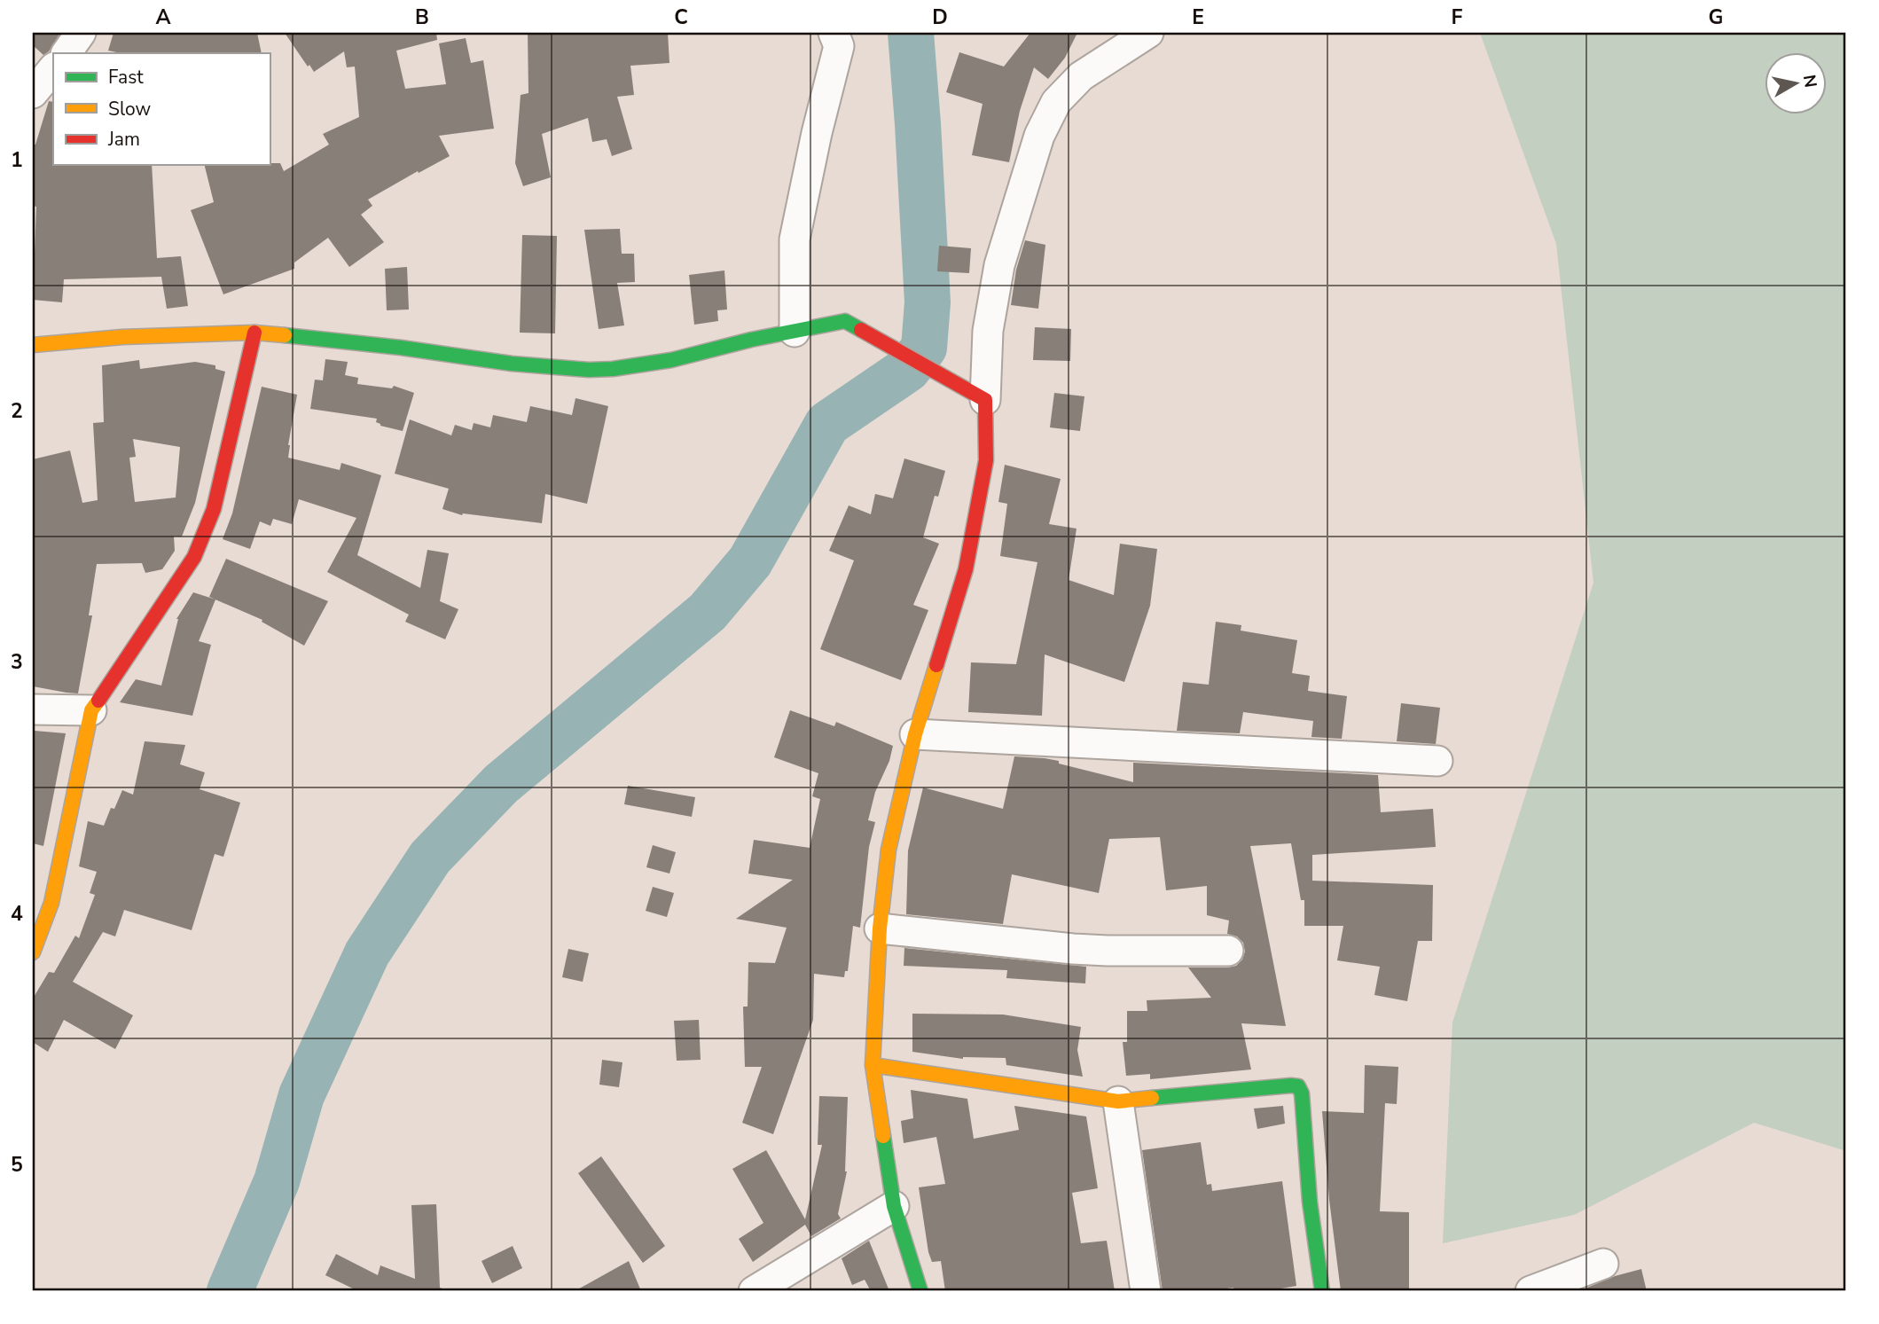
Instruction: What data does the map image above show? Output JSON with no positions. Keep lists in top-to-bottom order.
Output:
{
  "legend": ["Fast", "Slow", "Jam"],
  "north": "right",
  "grid": {
    "columns": [
      "A",
      "B",
      "C",
      "D",
      "E",
      "F",
      "G"
    ],
    "rows": [
      "1",
      "2",
      "3",
      "4",
      "5"
    ]
  }
}
